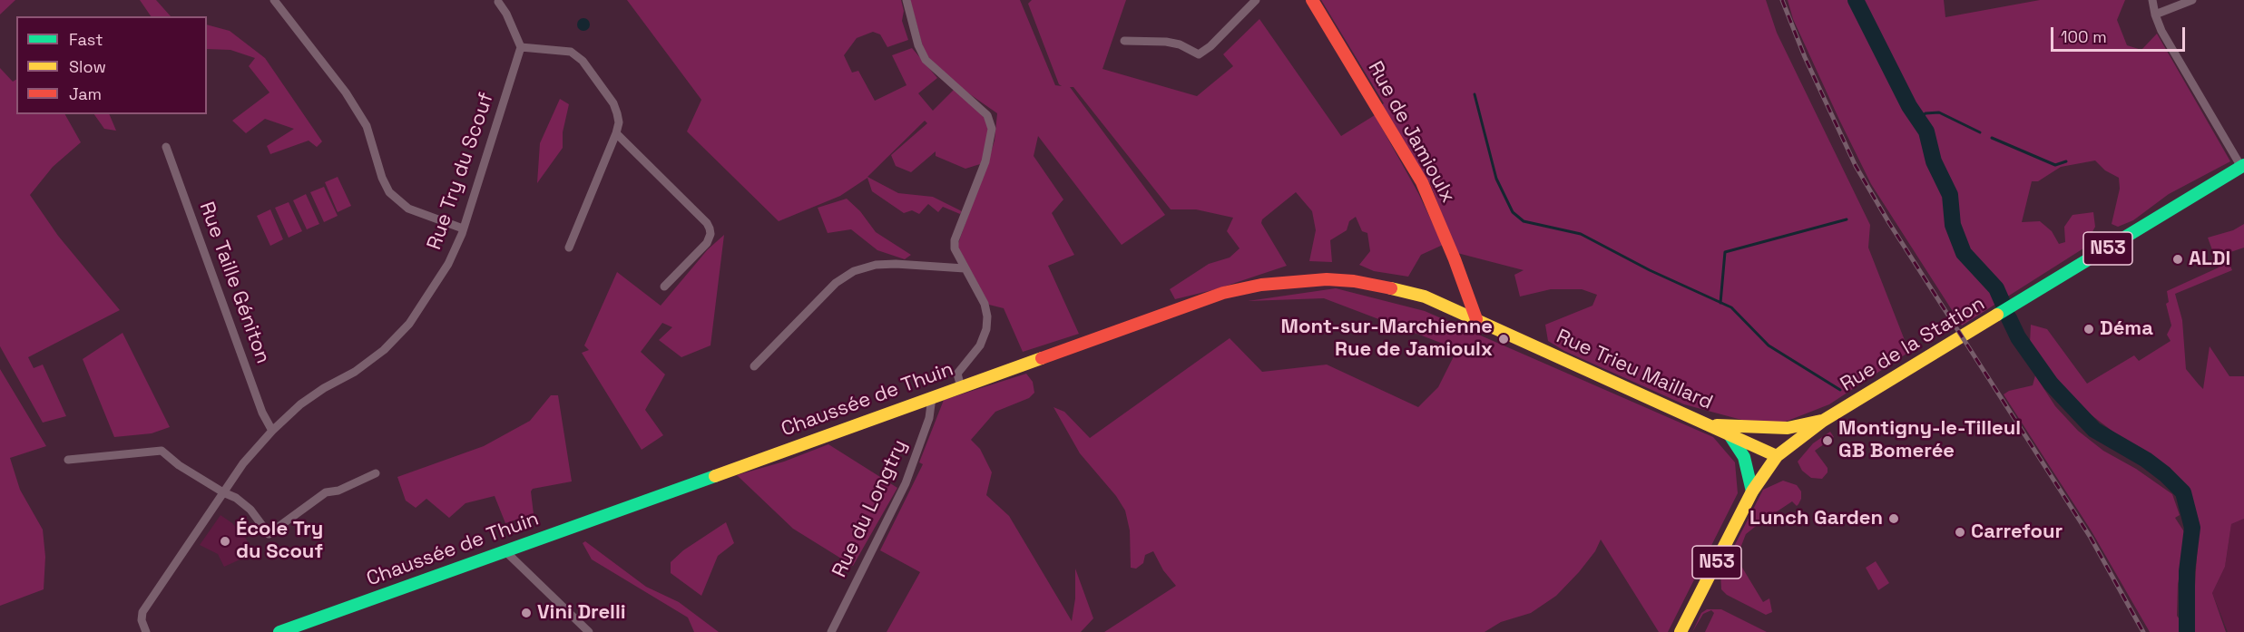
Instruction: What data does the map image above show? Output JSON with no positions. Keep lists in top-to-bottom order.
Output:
{
  "streets": {
    "main road": [
      "Rue de Jamioulx",
      "N53",
      "Rue de la Station",
      "Rue Trieu Maillard",
      "Chaussée de Thuin"
    ],
    "street": ["Rue Try du Scouf", "Rue Taille Géniton", "Rue du Longtry"]
  },
  "crossings": [
    ["Rue de Jamioulx", "Rue Trieu Maillard"],
    ["Rue de Jamioulx", "Chaussée de Thuin"],
    ["Rue Try du Scouf", "Rue Taille Géniton"],
    ["Rue de la Station", "Rue Trieu Maillard"],
    ["Rue Trieu Maillard", "Chaussée de Thuin"],
    ["Chaussée de Thuin", "Rue du Longtry"]
  ],
  "places": [
    "ALDI",
    "Déma",
    "Mont-sur-Marchienne Rue de Jamioulx",
    "Montigny-le-Tilleul GB Bomerée",
    "Lunch Garden",
    "Carrefour",
    "École Try du Scouf",
    "Vini Drelli"
  ],
  "legend": ["Fast", "Slow", "Jam"],
  "scale_bar": "100 m"
}
